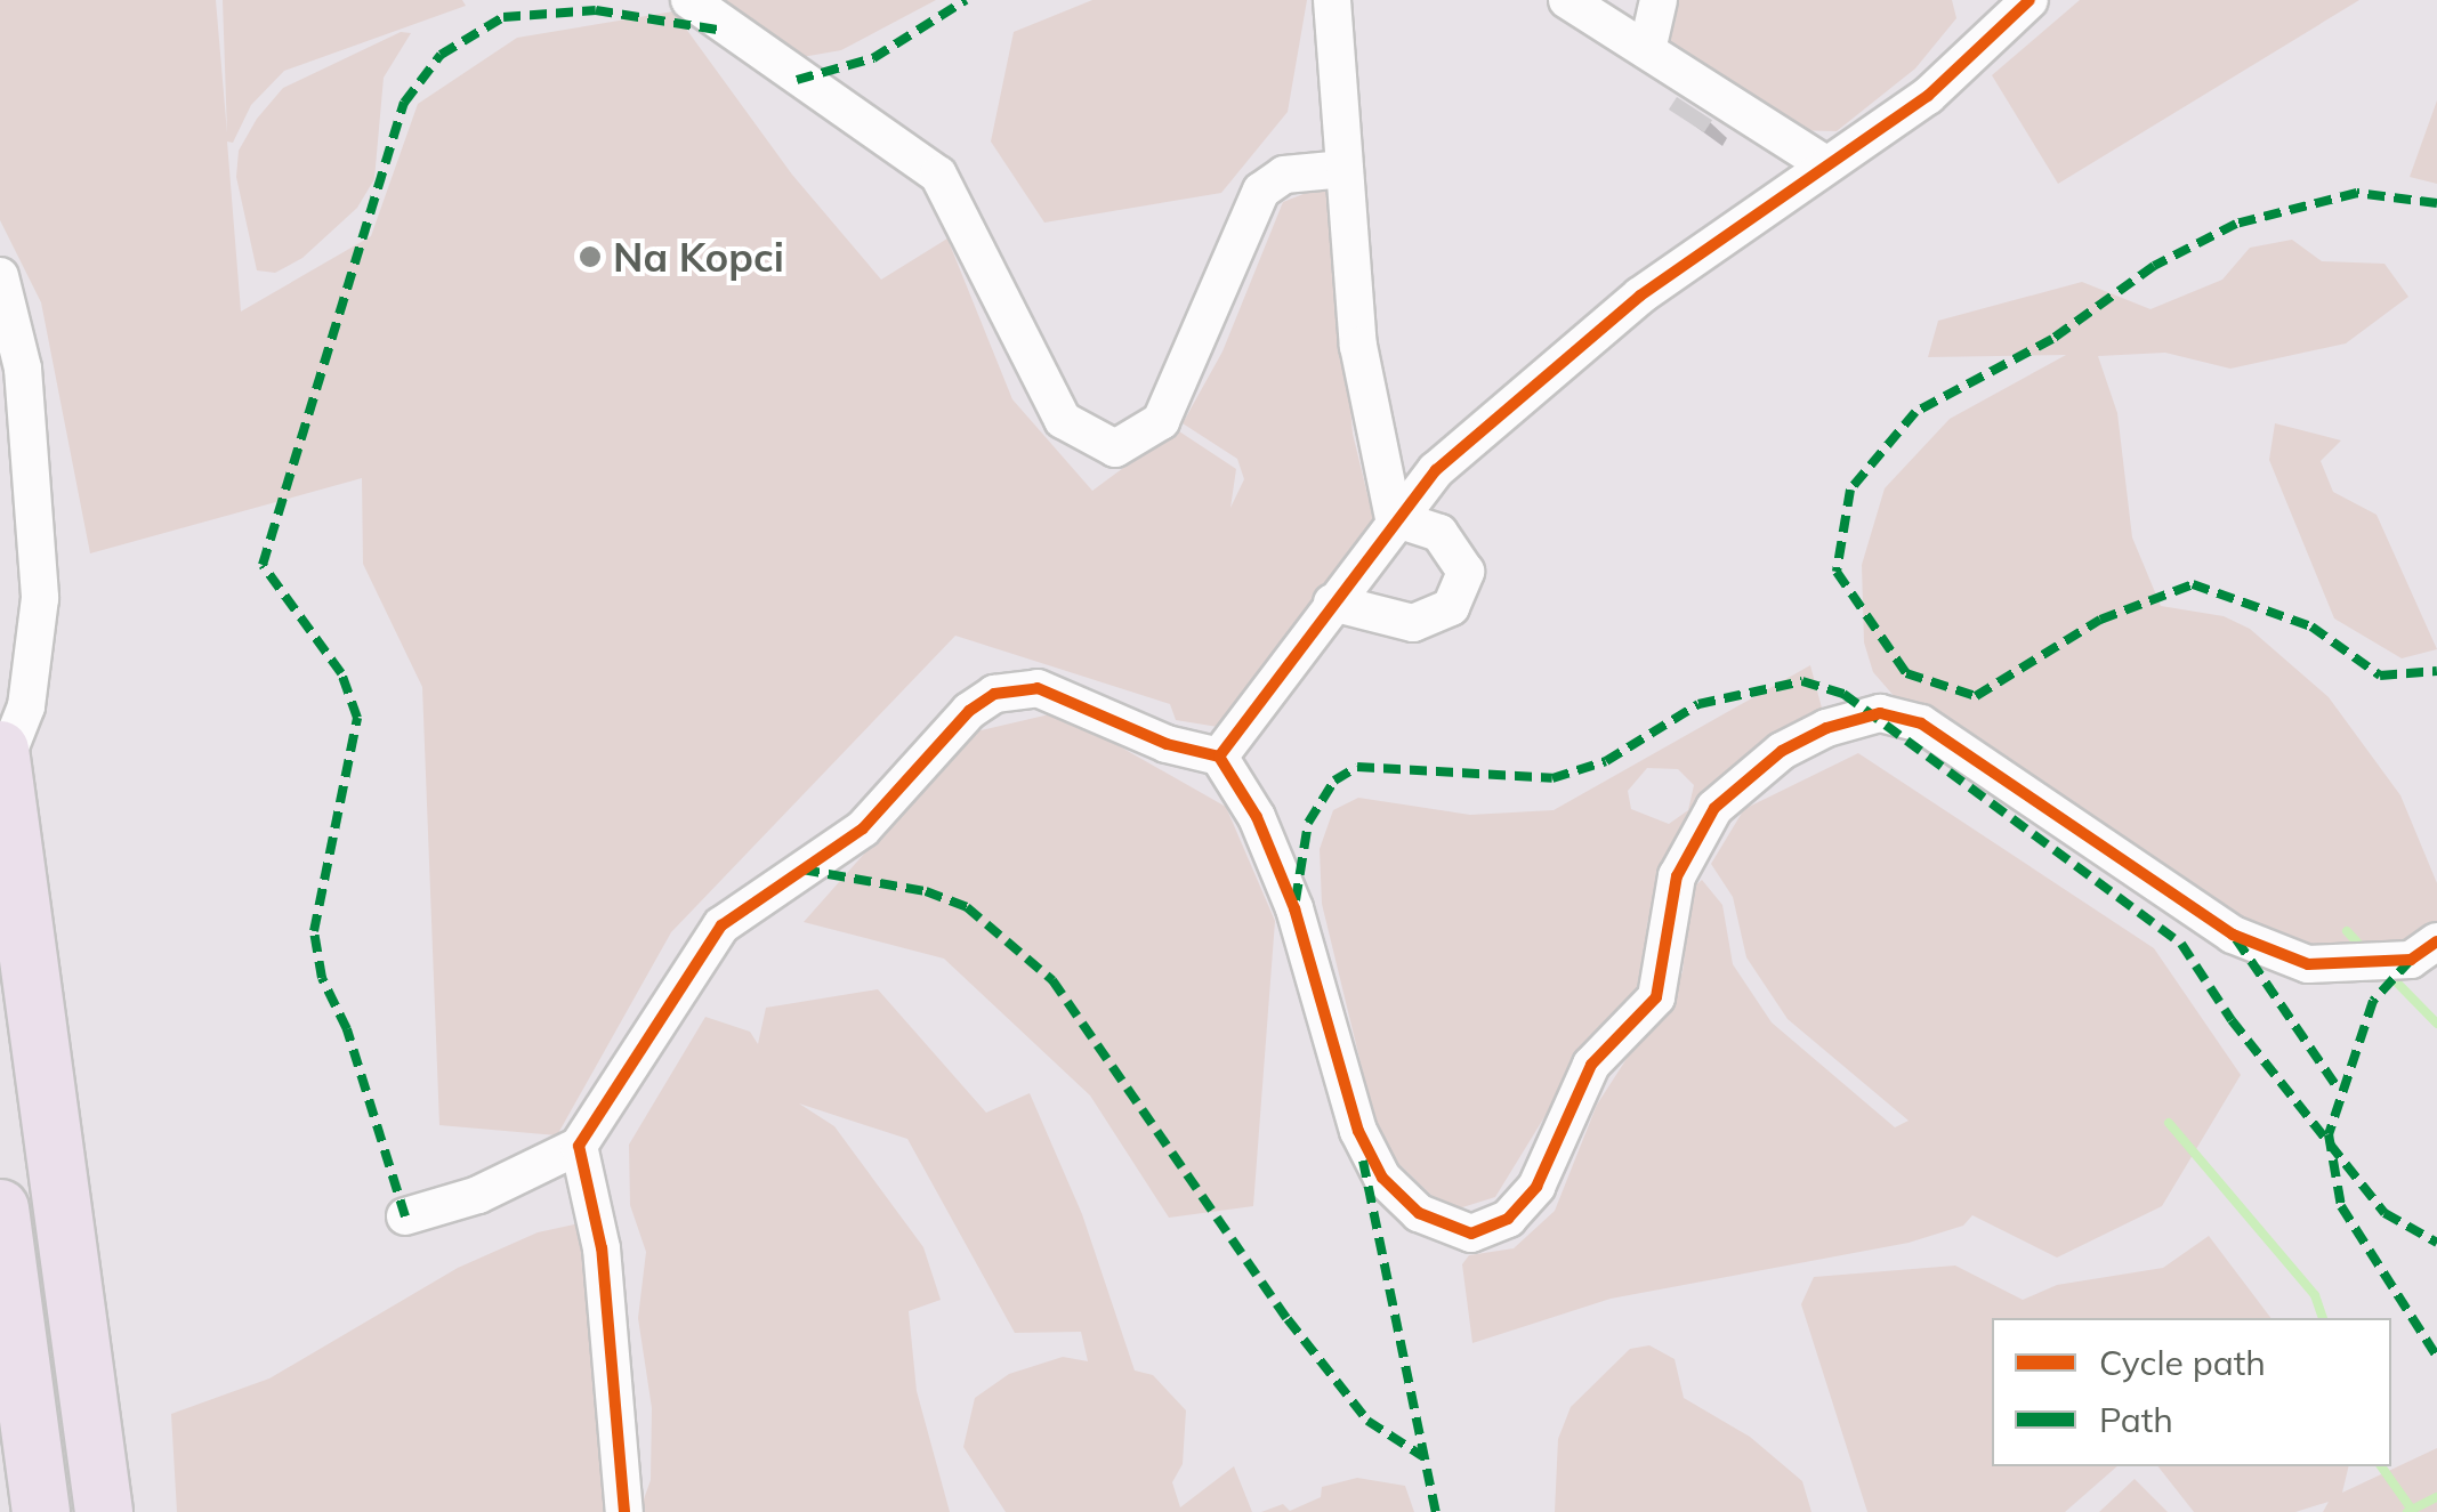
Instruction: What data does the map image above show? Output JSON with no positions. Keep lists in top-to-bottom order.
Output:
{
  "places": ["Na Kopci"],
  "legend": ["Cycle path", "Path"]
}
